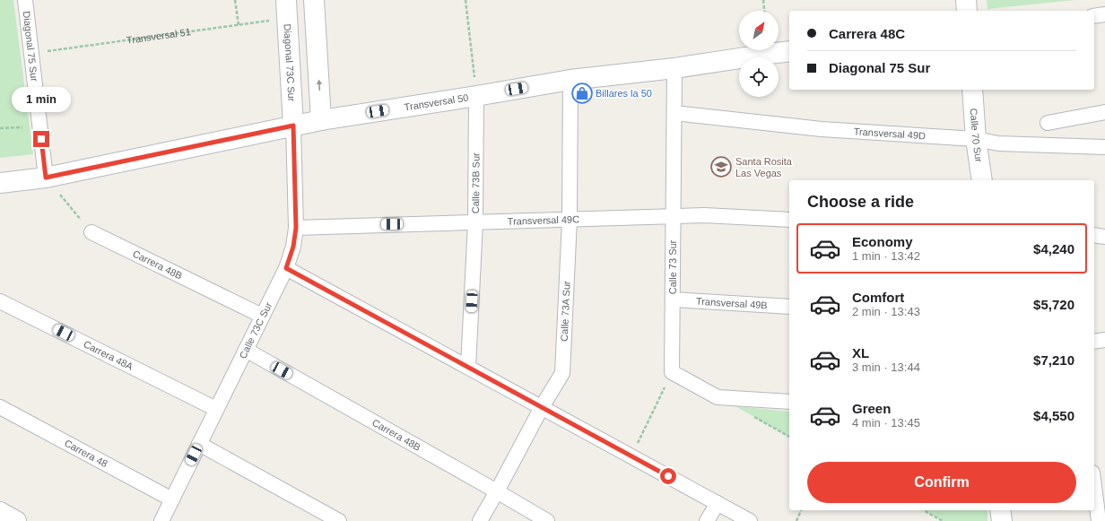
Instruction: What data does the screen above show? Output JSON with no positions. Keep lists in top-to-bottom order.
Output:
{
  "streets": {
    "street": [
      "Diagonal 75 Sur",
      "Diagonal 73C Sur",
      "Transversal 50",
      "Transversal 49D",
      "Calle 70 Sur",
      "Calle 73B Sur",
      "Transversal 49C",
      "Carrera 48B",
      "Calle 73 Sur",
      "Transversal 49B",
      "Calle 73A Sur",
      "Calle 73C Sur",
      "Carrera 48A",
      "Carrera 48"
    ],
    "path": ["Transversal 51"]
  },
  "crossings": [
    ["Transversal 51", "Diagonal 75 Sur"],
    ["Transversal 51", "Diagonal 73C Sur"],
    ["Diagonal 75 Sur", "Transversal 50"],
    ["Diagonal 73C Sur", "Transversal 50"],
    ["Diagonal 73C Sur", "Calle 73C Sur"],
    ["Transversal 50", "Calle 73B Sur"],
    ["Transversal 50", "Calle 73 Sur"],
    ["Transversal 50", "Calle 73A Sur"],
    ["Transversal 50", "Calle 73C Sur"],
    ["Transversal 49D", "Calle 70 Sur"],
    ["Transversal 49D", "Calle 73 Sur"],
    ["Calle 73B Sur", "Transversal 49C"],
    ["Transversal 49C", "Calle 73 Sur"],
    ["Transversal 49C", "Calle 73A Sur"],
    ["Transversal 49C", "Calle 73C Sur"],
    ["Carrera 48B", "Calle 73A Sur"],
    ["Carrera 48B", "Calle 73C Sur"],
    ["Calle 73 Sur", "Transversal 49B"],
    ["Calle 73C Sur", "Carrera 48A"],
    ["Calle 73C Sur", "Carrera 48"]
  ],
  "places": {
    "shop": ["Billares la 50"],
    "school or university": ["Santa Rosita Las Vegas"]
  },
  "north": "top right",
  "page": {
    "banner": ["Carrera 48C", "Diagonal 75 Sur"],
    "bubble": "1 min",
    "heading": "Choose a ride",
    "list": [
      {
        "name": "Economy",
        "note": "1 min · 13:42",
        "value": "$4,240"
      },
      {
        "name": "Comfort",
        "note": "2 min · 13:43",
        "value": "$5,720"
      },
      {
        "name": "XL",
        "note": "3 min · 13:44",
        "value": "$7,210"
      },
      {
        "name": "Green",
        "note": "4 min · 13:45",
        "value": "$4,550"
      }
    ],
    "buttons": "Confirm"
  }
}
